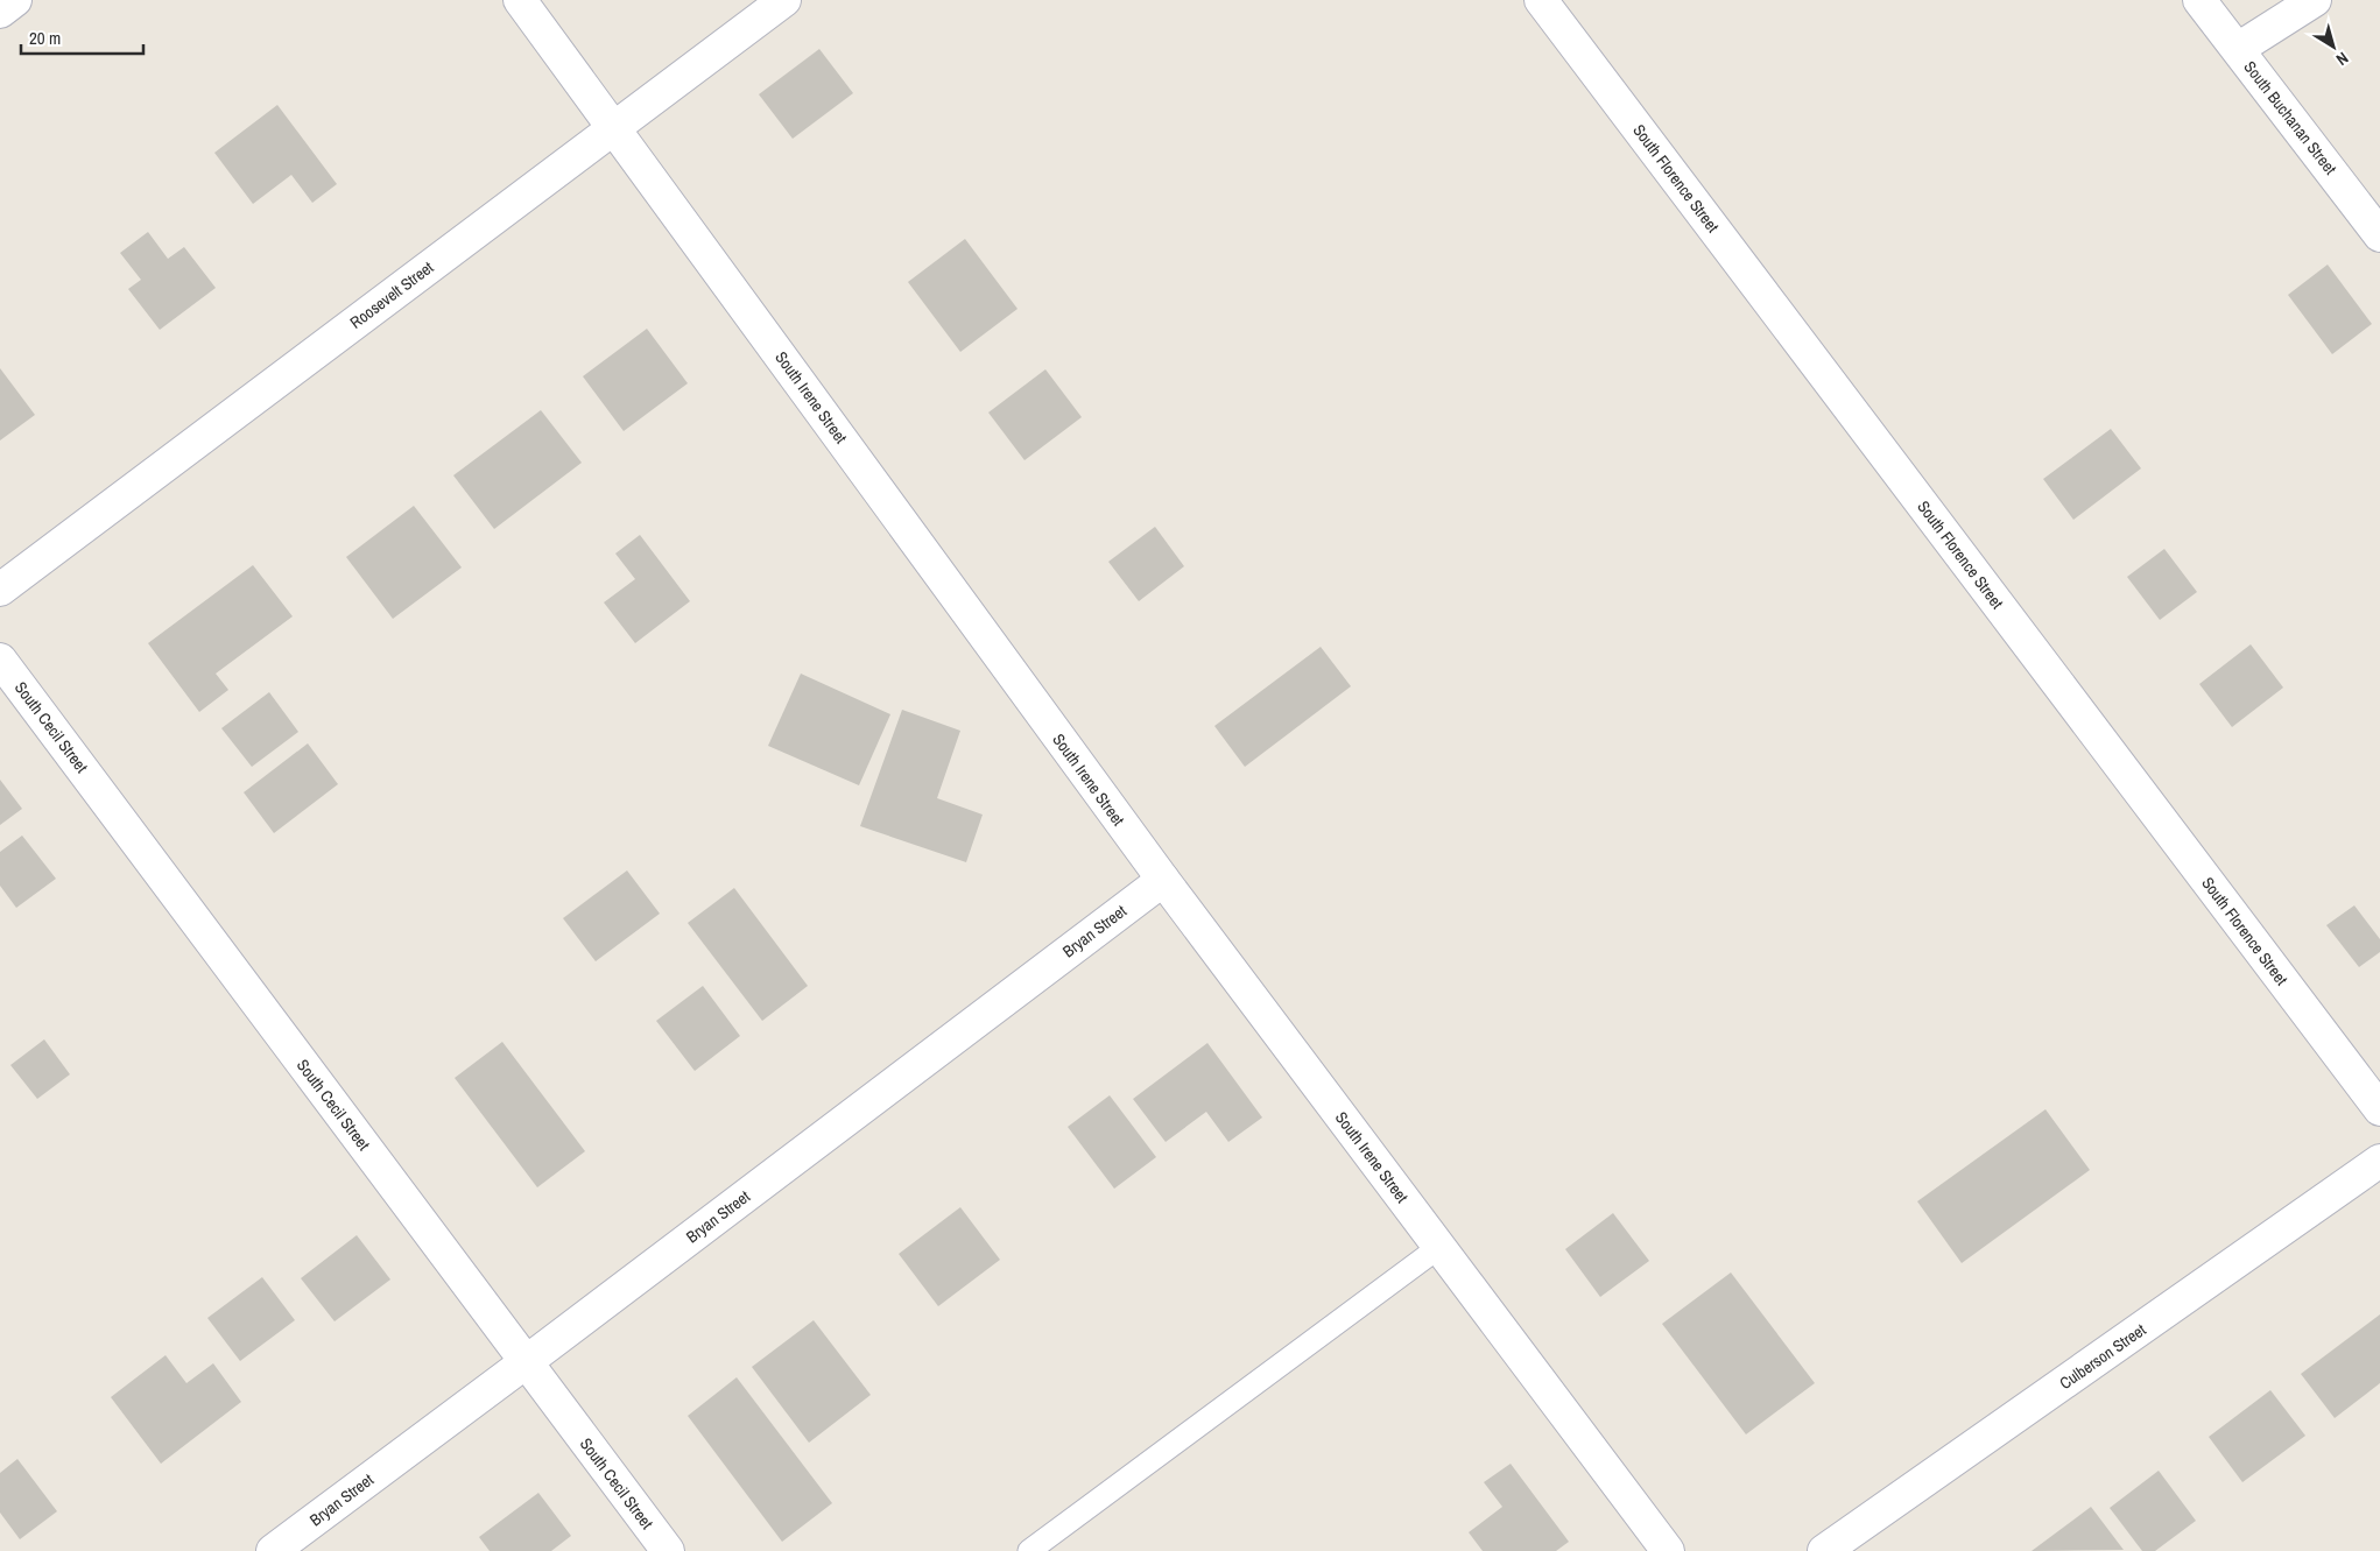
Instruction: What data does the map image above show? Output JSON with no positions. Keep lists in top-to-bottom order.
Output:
{
  "streets": {
    "street": [
      "South Buchanan Street",
      "South Florence Street",
      "Roosevelt Street",
      "South Irene Street",
      "South Cecil Street",
      "Bryan Street",
      "Culberson Street"
    ]
  },
  "crossings": [
    ["Roosevelt Street", "South Irene Street"],
    ["South Irene Street", "Bryan Street"],
    ["South Cecil Street", "Bryan Street"]
  ],
  "scale_bar": "20 m",
  "north": "bottom right"
}
